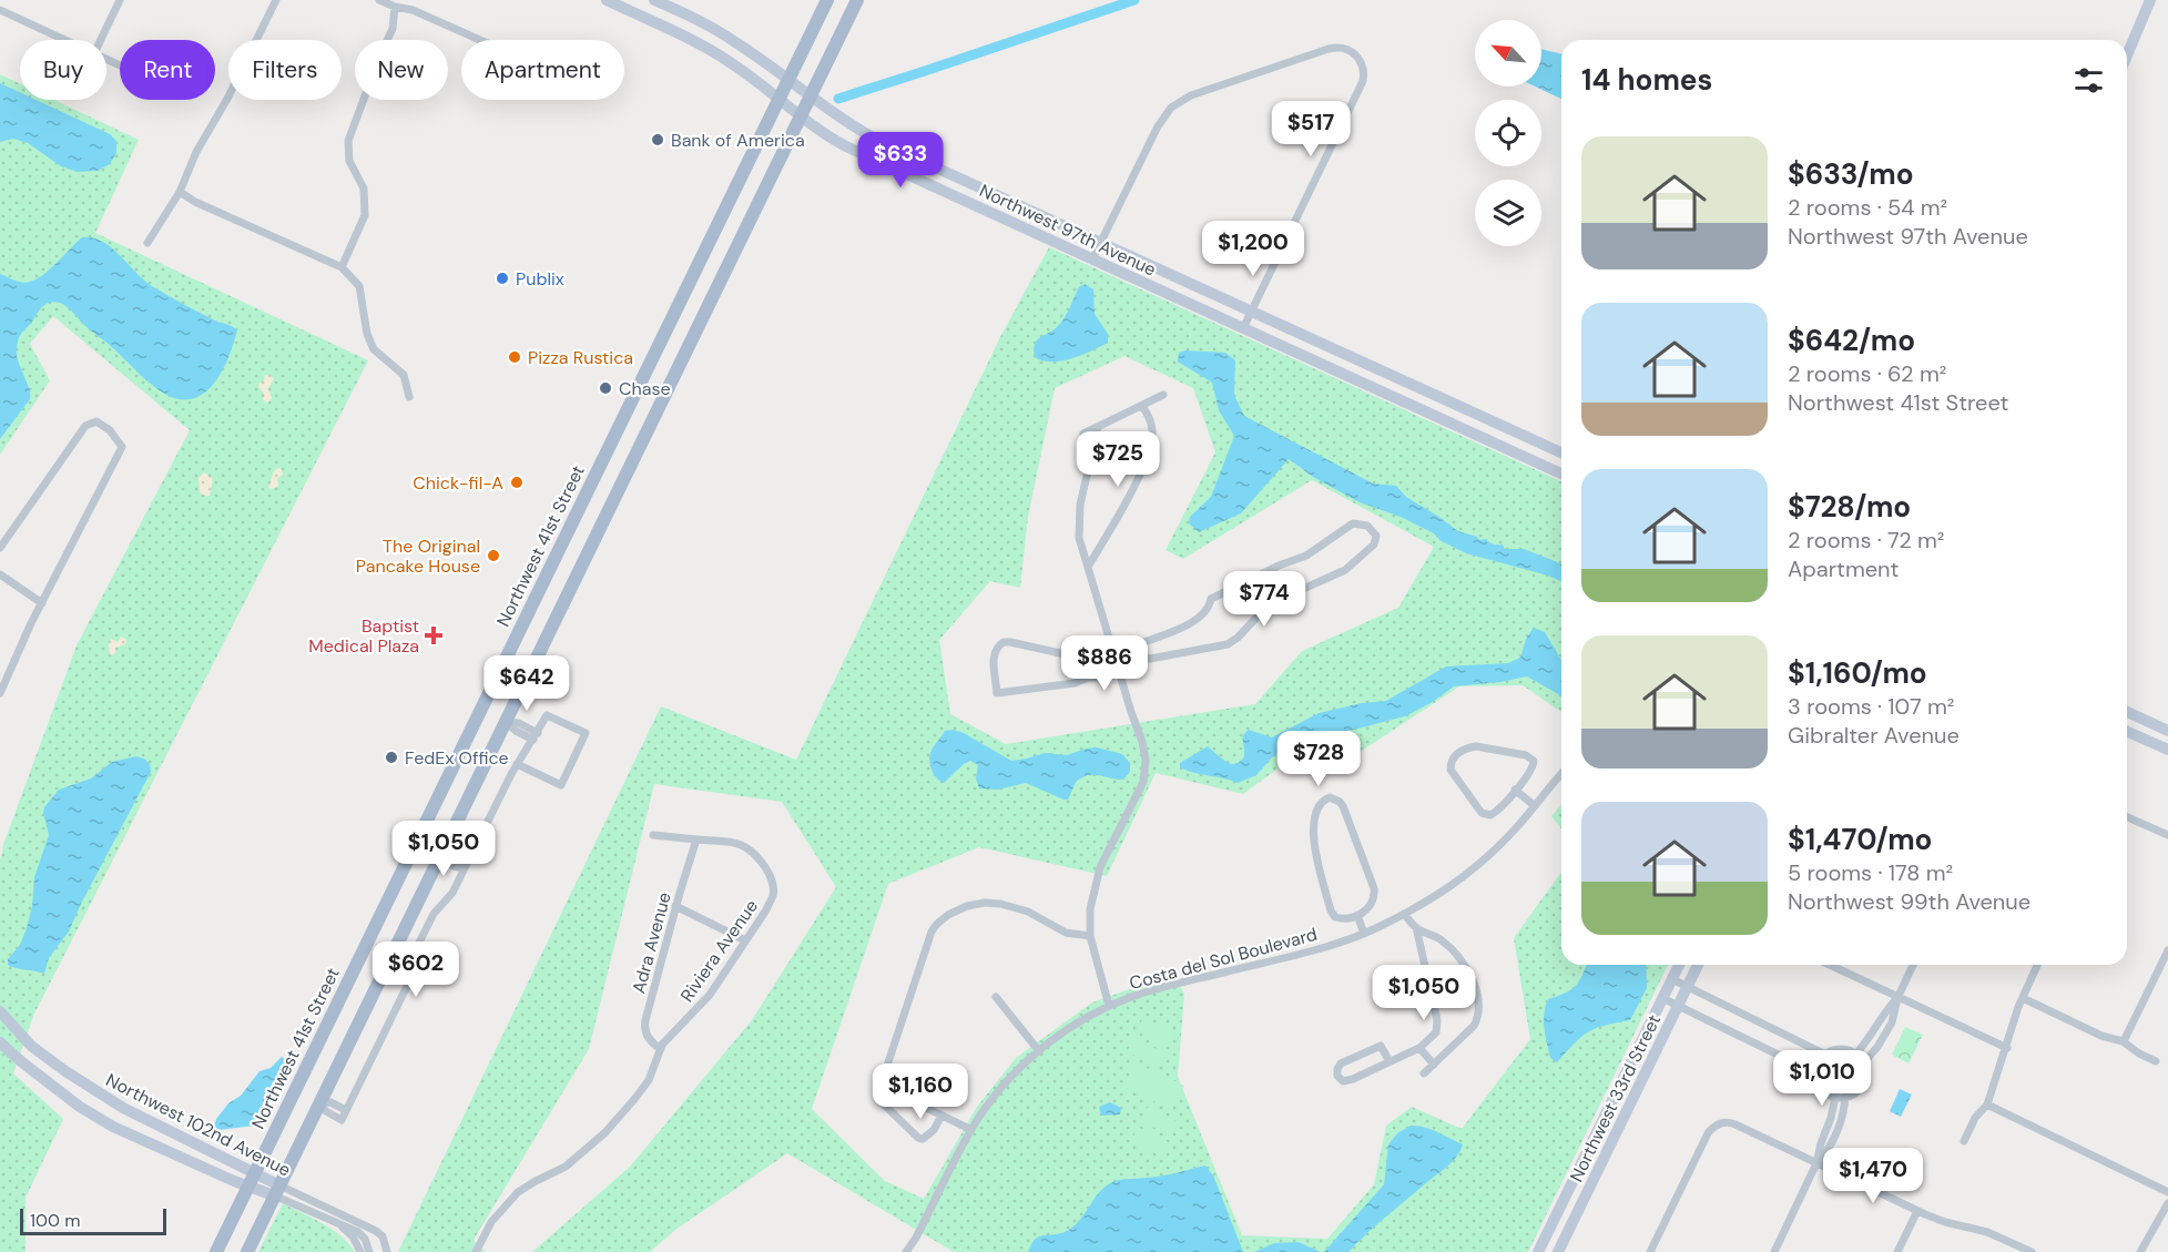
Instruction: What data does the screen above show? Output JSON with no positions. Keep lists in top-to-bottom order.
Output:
{
  "streets": {
    "main road": ["Northwest 41st Street"],
    "street": [
      "Northwest 97th Avenue",
      "Adra Avenue",
      "Riviera Avenue",
      "Costa del Sol Boulevard",
      "Northwest 33rd Street",
      "Northwest 102nd Avenue"
    ]
  },
  "crossings": [
    ["Northwest 97th Avenue", "Northwest 41st Street"],
    ["Northwest 41st Street", "Northwest 102nd Avenue"],
    ["Adra Avenue", "Riviera Avenue"]
  ],
  "places": {
    "other": [
      "Bank of America",
      "Publix",
      "Pizza Rustica",
      "Chase",
      "Chick-fil-A",
      "The Original Pancake House",
      "FedEx Office"
    ],
    "health": ["Baptist Medical Plaza"]
  },
  "scale_bar": "100 m",
  "north": "top left",
  "page": {
    "chip": [
      "Buy",
      "Rent",
      "Filters",
      "New",
      "Apartment"
    ],
    "heading": "14 homes",
    "price": [
      "$517",
      "$633",
      "$1,200",
      "$725",
      "$774",
      "$886",
      "$642",
      "$728",
      "$1,050",
      "$602",
      "$1,050",
      "$1,010",
      "$1,160",
      "$1,470"
    ],
    "list": [
      {
        "name": "$633/mo",
        "note": "2 rooms · 54 m² · Northwest 97th Avenue"
      },
      {
        "name": "$642/mo",
        "note": "2 rooms · 62 m² · Northwest 41st Street"
      },
      {
        "name": "$728/mo",
        "note": "2 rooms · 72 m² · Apartment"
      },
      {
        "name": "$1,160/mo",
        "note": "3 rooms · 107 m² · Gibralter Avenue"
      },
      {
        "name": "$1,470/mo",
        "note": "5 rooms · 178 m² · Northwest 99th Avenue"
      }
    ],
    "scale": "100 m"
  }
}
